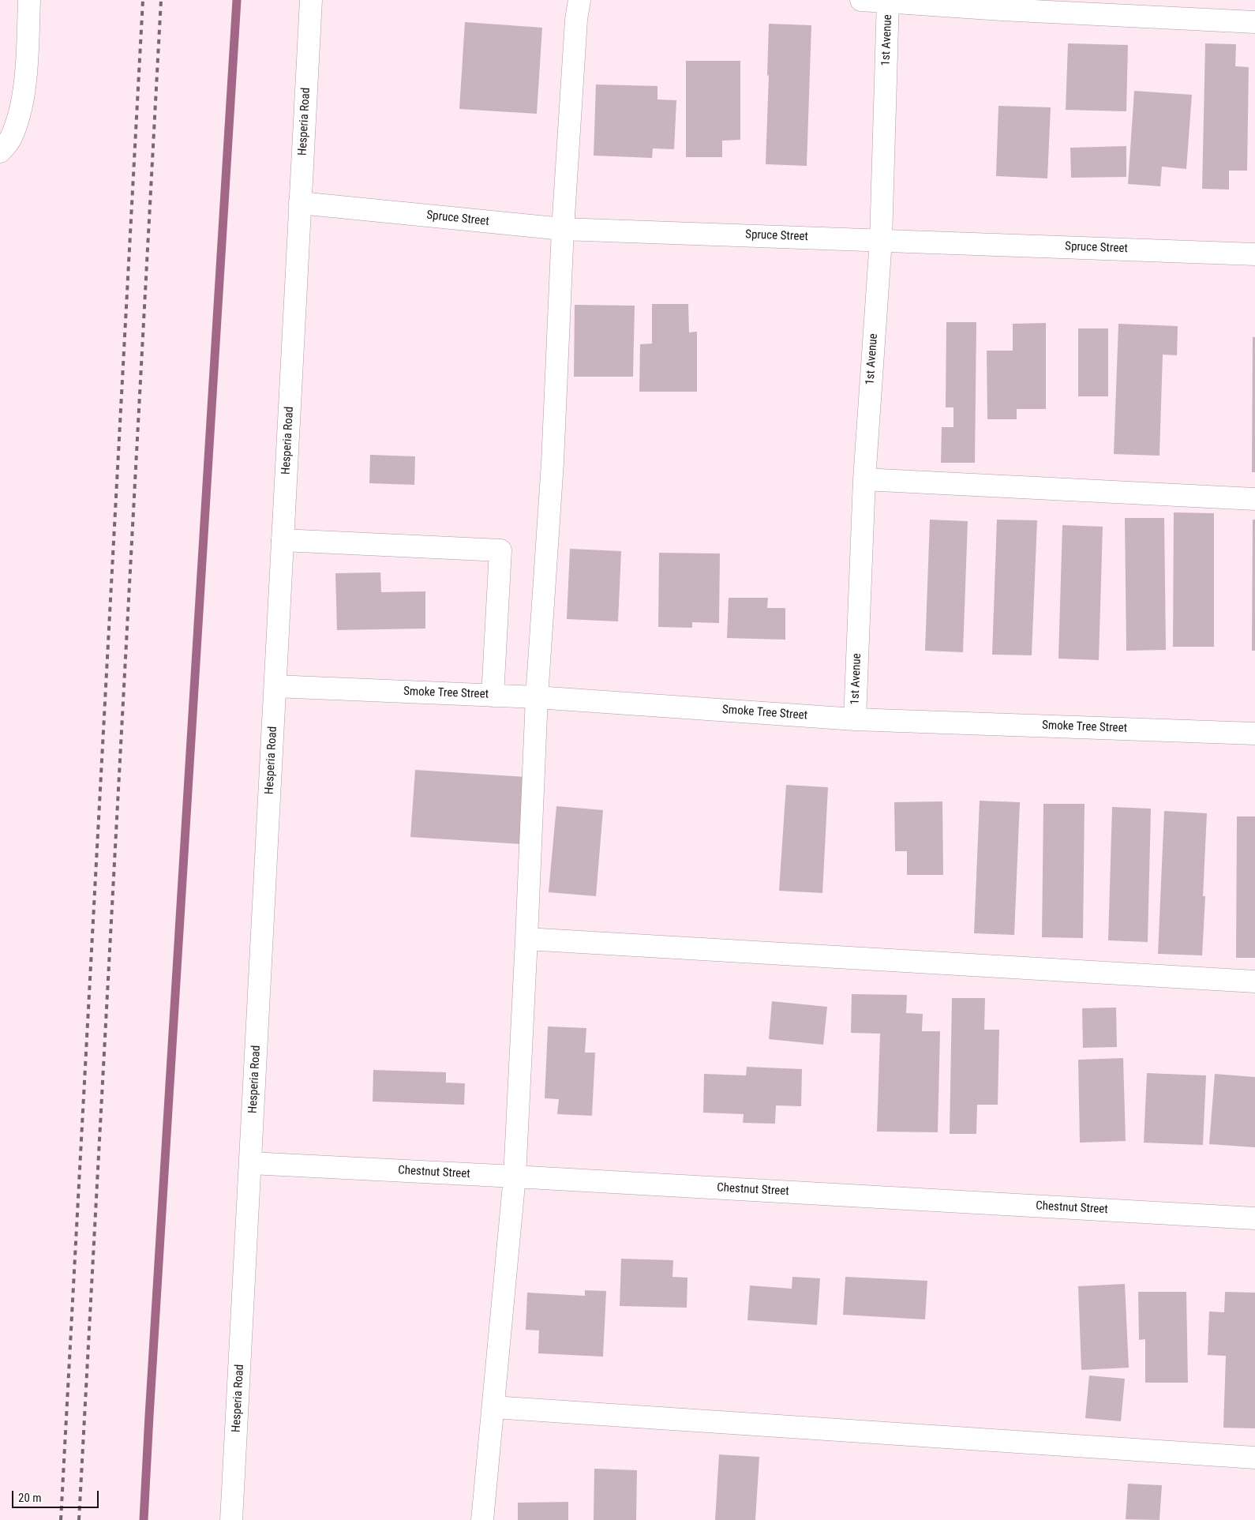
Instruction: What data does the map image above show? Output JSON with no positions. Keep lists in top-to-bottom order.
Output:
{
  "streets": {
    "street": [
      "1st Avenue",
      "Hesperia Road",
      "Spruce Street",
      "Smoke Tree Street",
      "Chestnut Street"
    ]
  },
  "crossings": [
    ["1st Avenue", "Spruce Street"],
    ["1st Avenue", "Smoke Tree Street"],
    ["Hesperia Road", "Spruce Street"],
    ["Hesperia Road", "Smoke Tree Street"],
    ["Hesperia Road", "Chestnut Street"]
  ],
  "scale_bar": "20 m"
}
